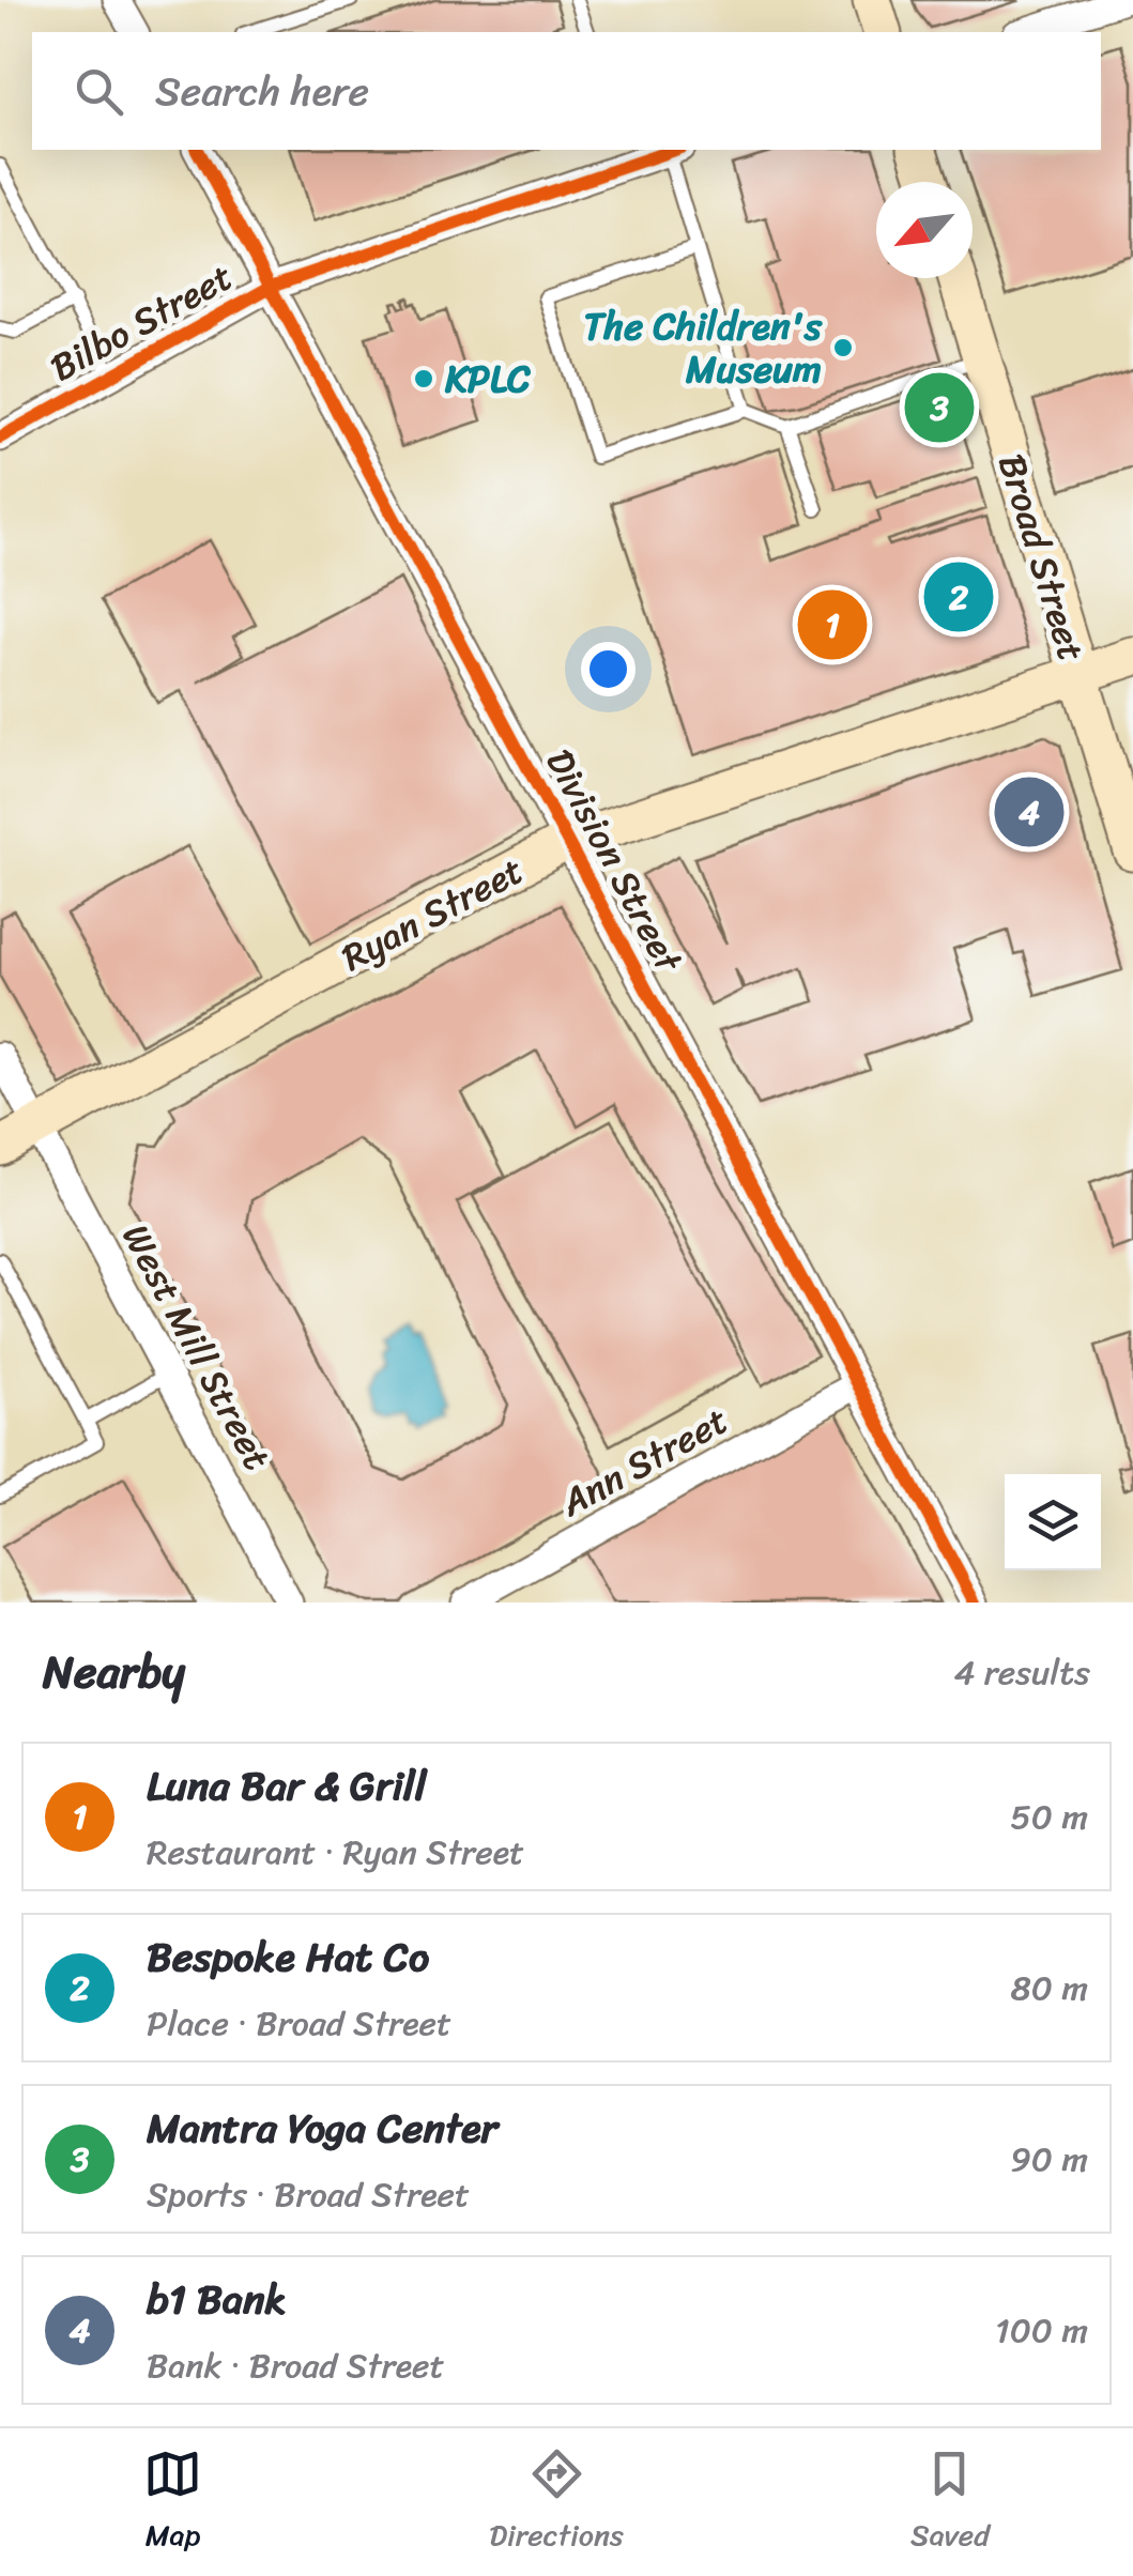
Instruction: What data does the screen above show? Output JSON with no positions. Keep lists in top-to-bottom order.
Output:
{
  "streets": {
    "main road": ["Broad Street", "Ryan Street"],
    "street": [
      "Bilbo Street",
      "Division Street",
      "West Mill Street",
      "Ann Street"
    ]
  },
  "crossings": [
    ["Bilbo Street", "Division Street"],
    ["Broad Street", "Ryan Street"],
    ["Division Street", "Ryan Street"],
    ["Division Street", "Ann Street"],
    ["Ryan Street", "West Mill Street"]
  ],
  "places": ["The Children's Museum", "KPLC"],
  "north": "bottom left",
  "page": {
    "search": "Search here",
    "pins": [
      "3",
      "2",
      "1",
      "4"
    ],
    "heading": ["Nearby", "4 results"],
    "list": [
      {
        "mark": "1",
        "name": "Luna Bar & Grill",
        "note": "Restaurant · Ryan Street",
        "value": "50 m"
      },
      {
        "mark": "2",
        "name": "Bespoke Hat Co",
        "note": "Place · Broad Street",
        "value": "80 m"
      },
      {
        "mark": "3",
        "name": "Mantra Yoga Center",
        "note": "Sports · Broad Street",
        "value": "90 m"
      },
      {
        "mark": "4",
        "name": "b1 Bank",
        "note": "Bank · Broad Street",
        "value": "100 m"
      }
    ],
    "nav": ["Map", "Directions", "Saved"]
  }
}
